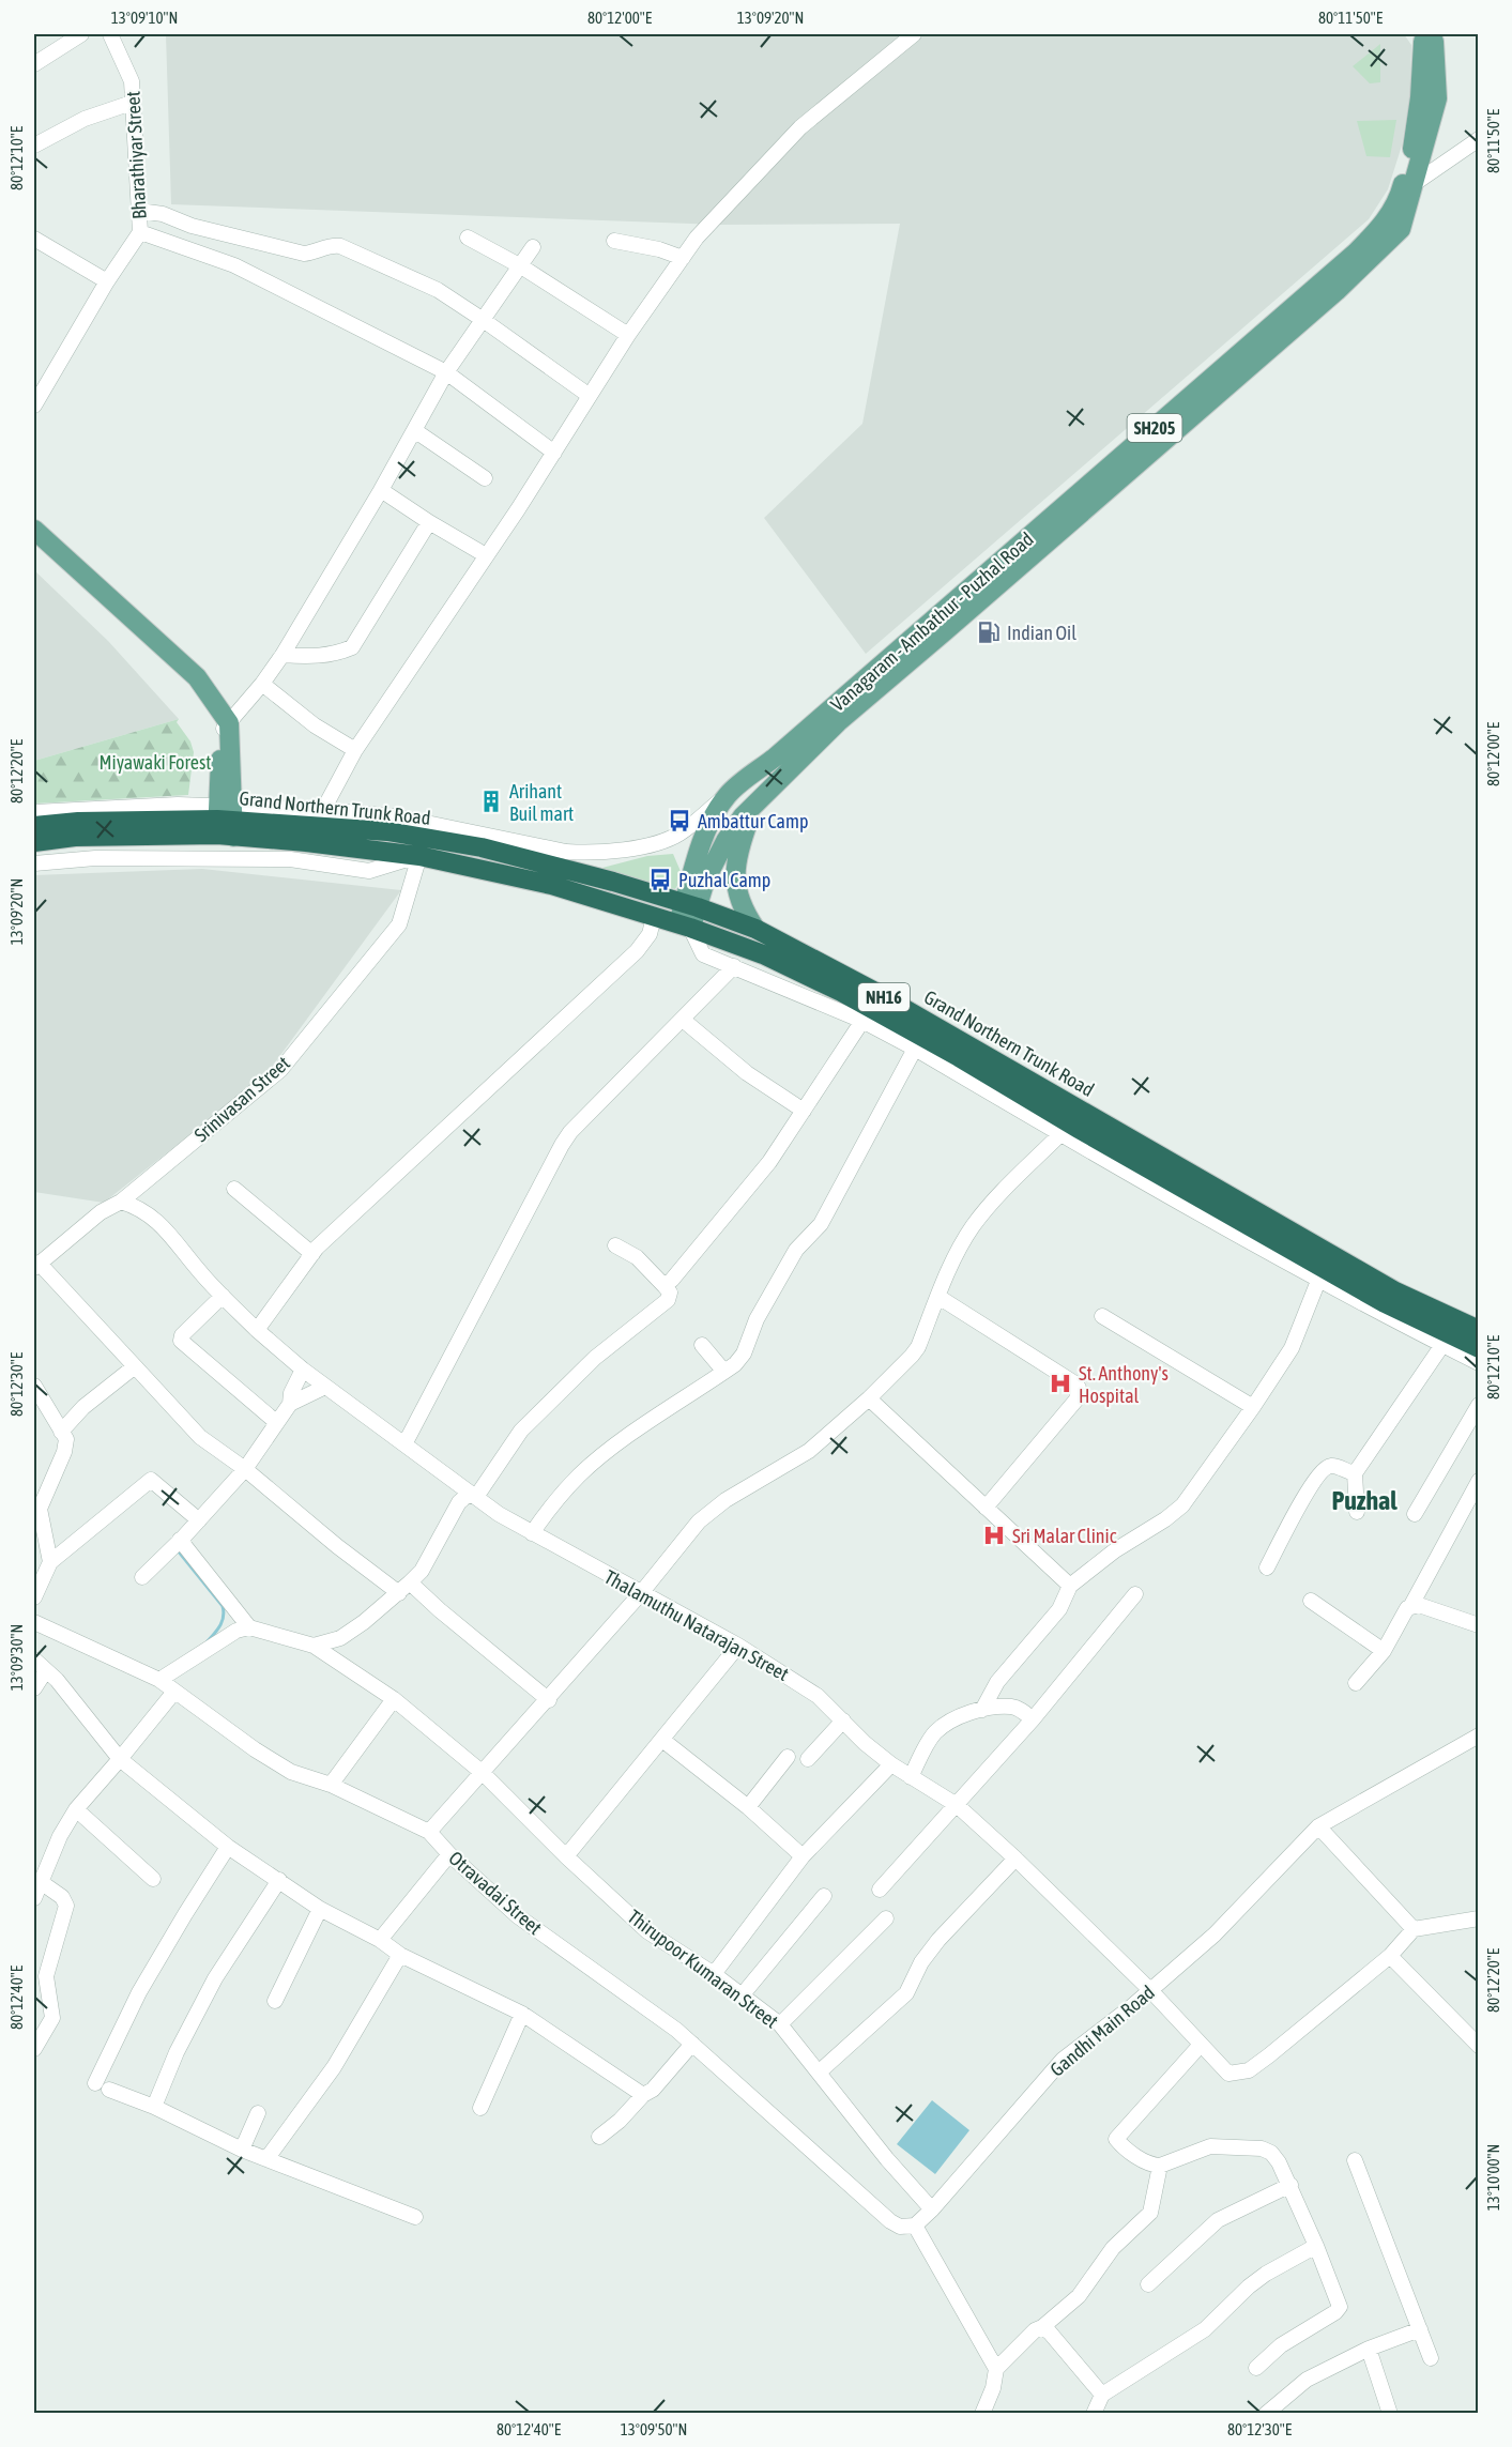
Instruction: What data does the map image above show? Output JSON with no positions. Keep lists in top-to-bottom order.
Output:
{
  "streets": {
    "highway": ["Grand Northern Trunk Road", "NH16"],
    "main road": ["SH205", "Vanagaram - Ambathur - Puzhal Road"],
    "street": [
      "Bharathiyar Street",
      "Srinivasan Street",
      "Thalamuthu Natarajan Street",
      "Otravadai Street",
      "Thirupoor Kumaran Street",
      "Gandhi Main Road"
    ]
  },
  "crossings": [
    ["Vanagaram - Ambathur - Puzhal Road", "Grand Northern Trunk Road"],
    ["Grand Northern Trunk Road", "Srinivasan Street"],
    ["Srinivasan Street", "Thalamuthu Natarajan Street"],
    ["Thalamuthu Natarajan Street", "Gandhi Main Road"],
    ["Otravadai Street", "Gandhi Main Road"],
    ["Thirupoor Kumaran Street", "Gandhi Main Road"]
  ],
  "districts": ["Puzhal"],
  "parks": ["Miyawaki Forest"],
  "places": {
    "fuel station": ["Indian Oil"],
    "building": ["Arihant Buil mart"],
    "bus stop": ["Ambattur Camp", "Puzhal Camp"],
    "hospital": ["St. Anthony's Hospital", "Sri Malar Clinic"]
  },
  "coordinates": [
    "13°09'10\"N",
    "80°12'00\"E",
    "13°09'20\"N",
    "80°11'50\"E",
    "80°12'10\"E",
    "80°12'20\"E",
    "80°12'30\"E",
    "13°09'30\"N",
    "80°12'40\"E",
    "13°10'00\"N",
    "13°09'50\"N"
  ]
}
